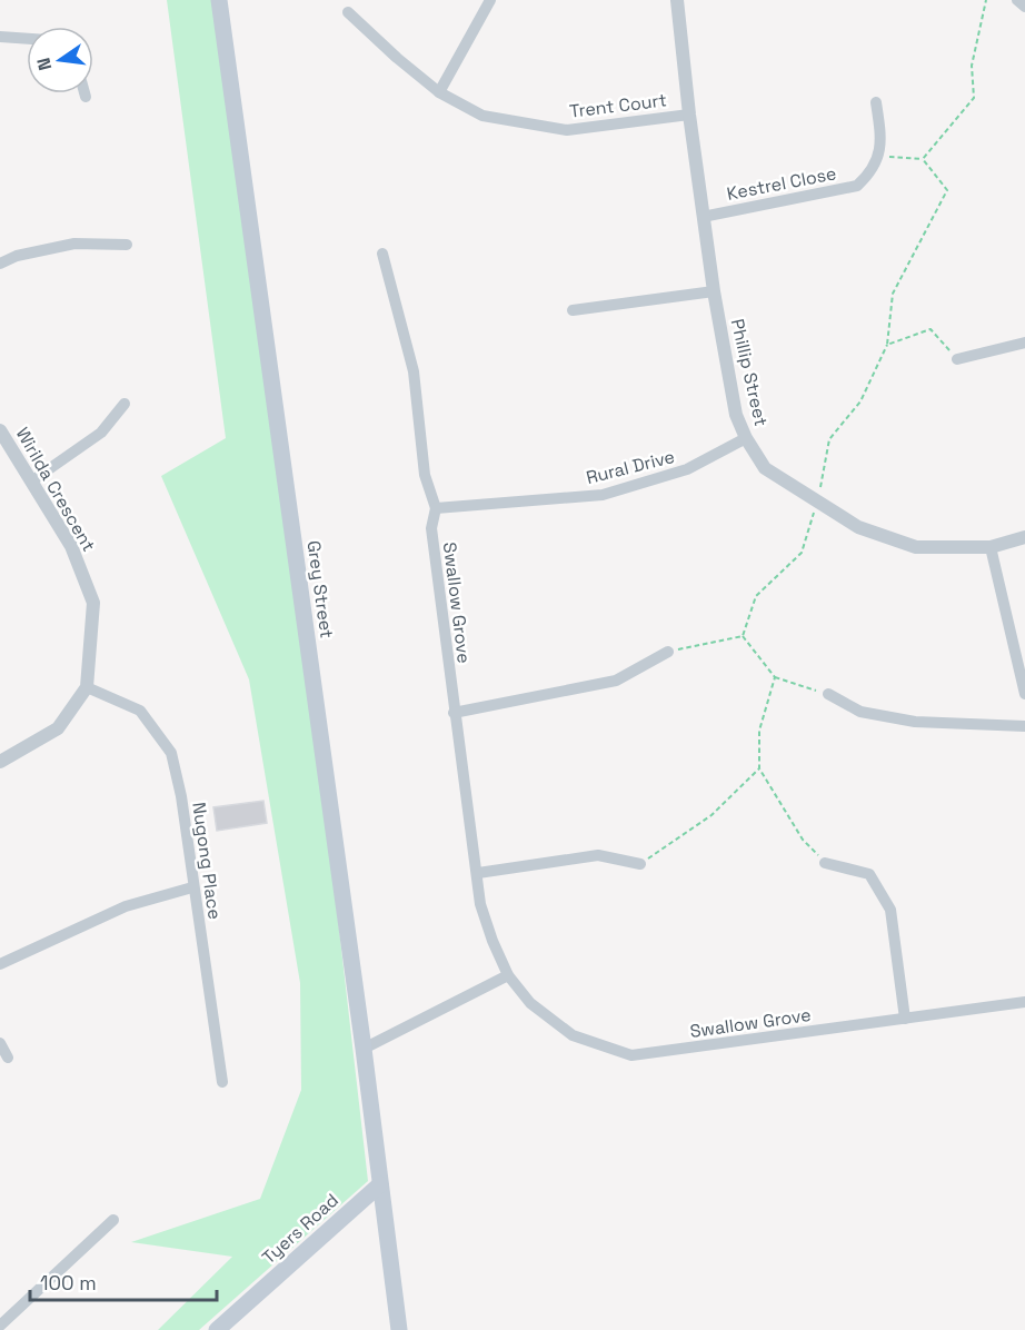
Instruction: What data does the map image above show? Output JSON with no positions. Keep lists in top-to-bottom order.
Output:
{
  "streets": {
    "main road": ["Grey Street", "Tyers Road"],
    "street": [
      "Trent Court",
      "Kestrel Close",
      "Phillip Street",
      "Rural Drive",
      "Wirilda Crescent",
      "Swallow Grove",
      "Nugong Place"
    ]
  },
  "crossings": [
    ["Trent Court", "Phillip Street"],
    ["Kestrel Close", "Phillip Street"],
    ["Phillip Street", "Rural Drive"],
    ["Rural Drive", "Swallow Grove"],
    ["Wirilda Crescent", "Nugong Place"],
    ["Grey Street", "Tyers Road"]
  ],
  "scale_bar": "100 m",
  "north": "left"
}
